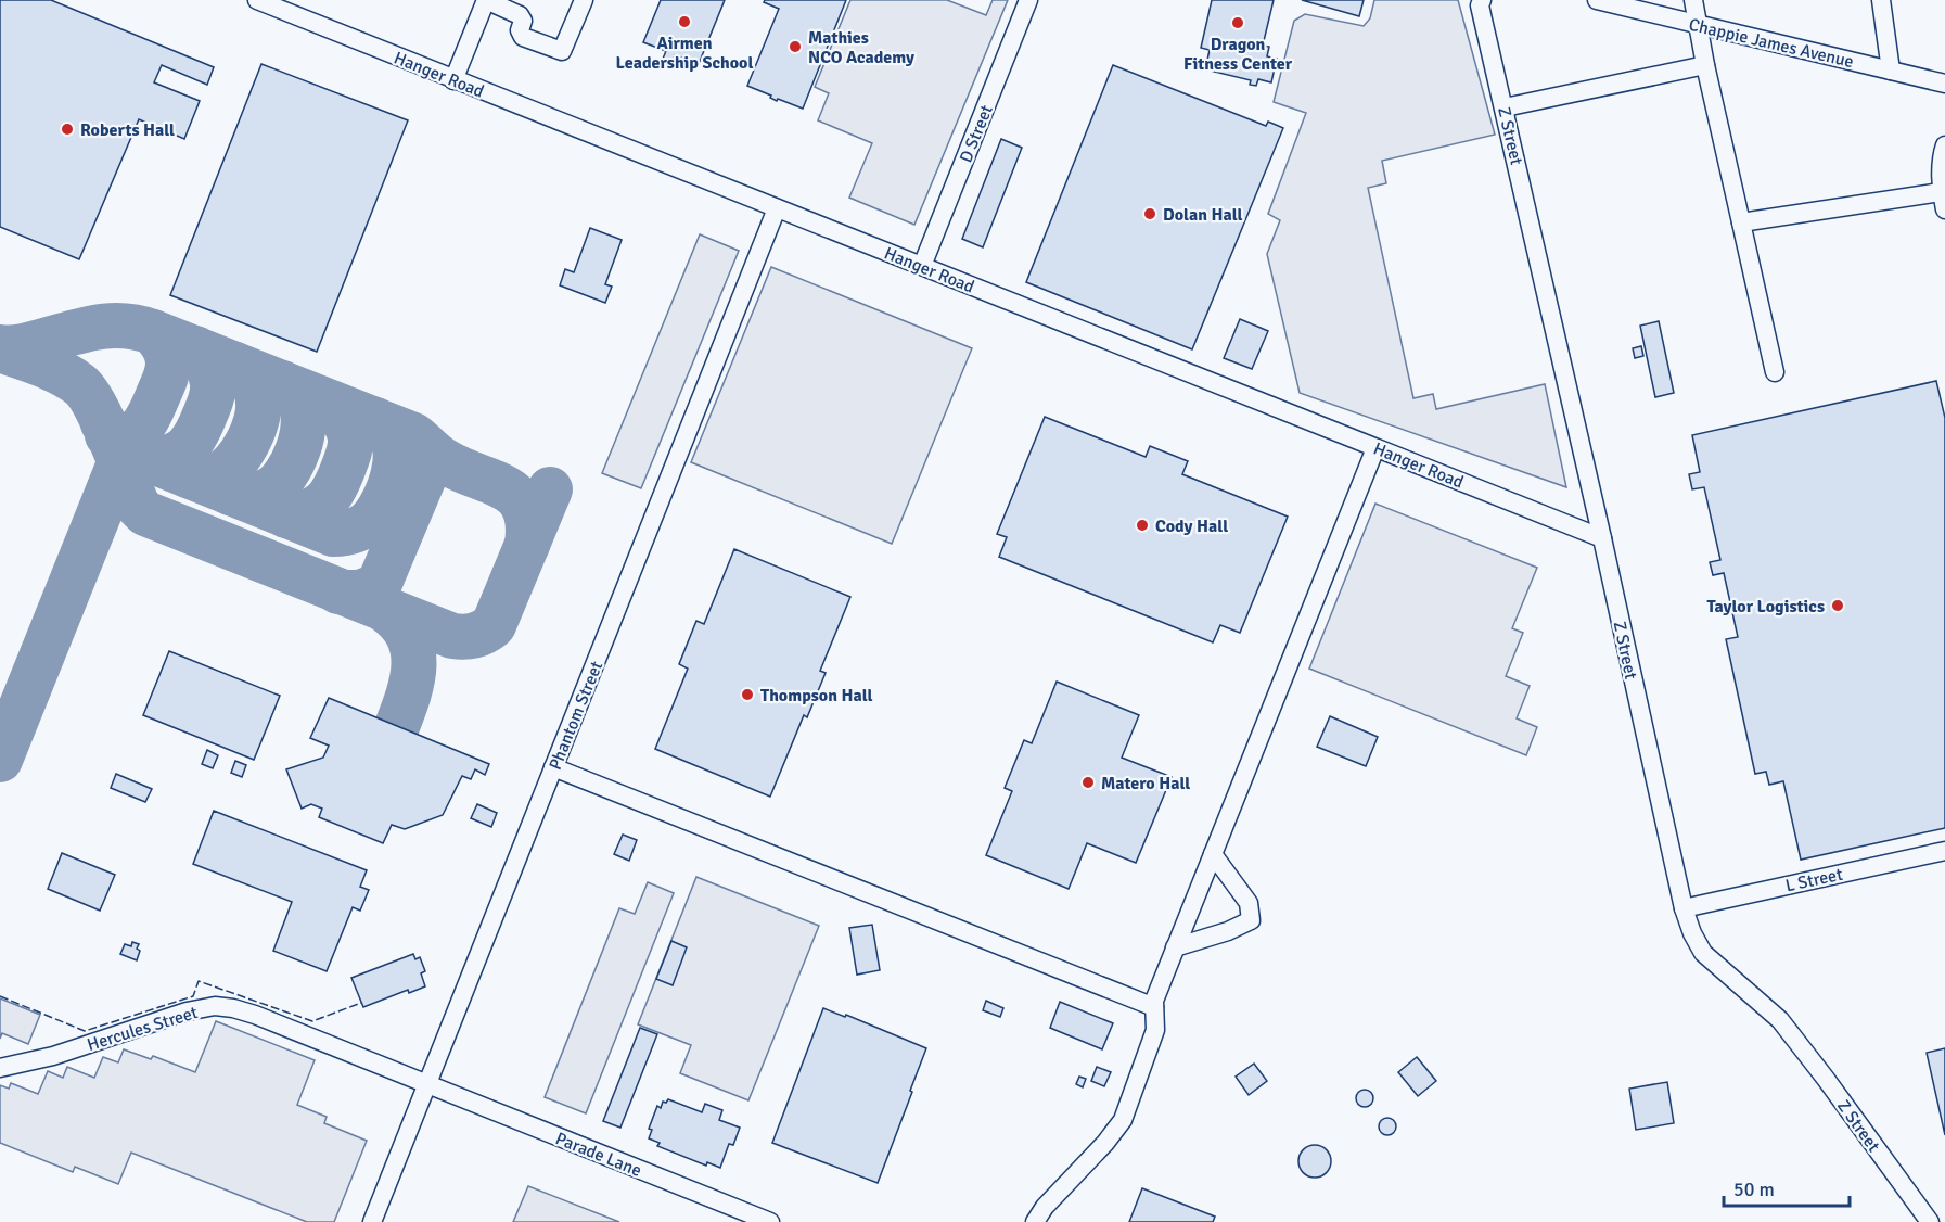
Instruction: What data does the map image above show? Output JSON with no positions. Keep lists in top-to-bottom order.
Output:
{
  "streets": {
    "street": [
      "Chappie James Avenue",
      "Hanger Road",
      "D Street",
      "Z Street",
      "Phantom Street",
      "L Street",
      "Hercules Street",
      "Parade Lane"
    ]
  },
  "crossings": [
    ["Hanger Road", "D Street"],
    ["Hanger Road", "Z Street"],
    ["Hanger Road", "Phantom Street"],
    ["Z Street", "L Street"],
    ["Phantom Street", "Hercules Street"],
    ["Phantom Street", "Parade Lane"],
    ["Hercules Street", "Parade Lane"]
  ],
  "places": [
    "Airmen Leadership School",
    "Dragon Fitness Center",
    "Mathies NCO Academy",
    "Roberts Hall",
    "Dolan Hall",
    "Cody Hall",
    "Taylor Logistics",
    "Thompson Hall",
    "Matero Hall"
  ],
  "scale_bar": "50 m"
}
